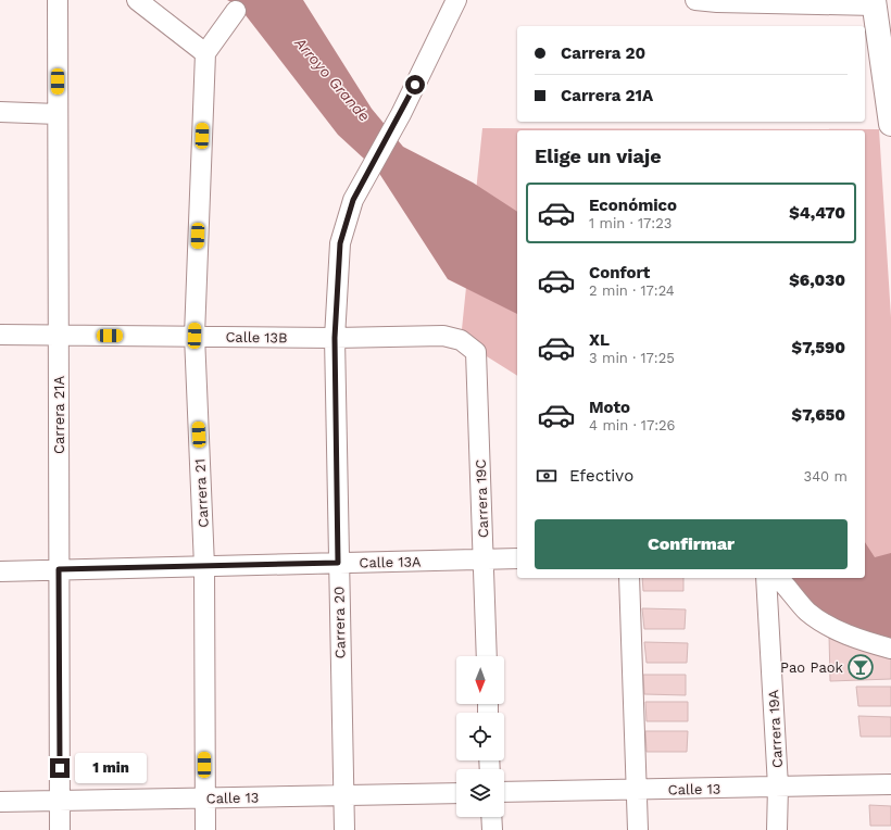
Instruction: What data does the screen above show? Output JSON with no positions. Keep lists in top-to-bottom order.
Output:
{
  "streets": {
    "street": [
      "Calle 13B",
      "Carrera 21A",
      "Carrera 21",
      "Carrera 19C",
      "Calle 13A",
      "Carrera 20",
      "Carrera 19A",
      "Calle 13"
    ]
  },
  "crossings": [
    ["Calle 13B", "Carrera 21A"],
    ["Calle 13B", "Carrera 21"],
    ["Calle 13B", "Carrera 19C"],
    ["Calle 13B", "Carrera 20"],
    ["Carrera 21A", "Calle 13A"],
    ["Carrera 21A", "Calle 13"],
    ["Carrera 21", "Calle 13A"],
    ["Carrera 21", "Calle 13"],
    ["Carrera 19C", "Calle 13A"],
    ["Calle 13A", "Carrera 20"],
    ["Carrera 20", "Calle 13"],
    ["Carrera 19A", "Calle 13"]
  ],
  "water": ["Arroyo Grande"],
  "places": {
    "bar": ["Pao Paok"]
  },
  "north": "bottom",
  "page": {
    "banner": ["Carrera 20", "Carrera 21A"],
    "heading": "Elige un viaje",
    "list": [
      {
        "name": "Económico",
        "note": "1 min · 17:23",
        "value": "$4,470"
      },
      {
        "name": "Confort",
        "note": "2 min · 17:24",
        "value": "$6,030"
      },
      {
        "name": "XL",
        "note": "3 min · 17:25",
        "value": "$7,590"
      },
      {
        "name": "Moto",
        "note": "4 min · 17:26",
        "value": "$7,650"
      }
    ],
    "pay": ["Efectivo", "340 m"],
    "buttons": "Confirmar",
    "bubble": "1 min"
  }
}
